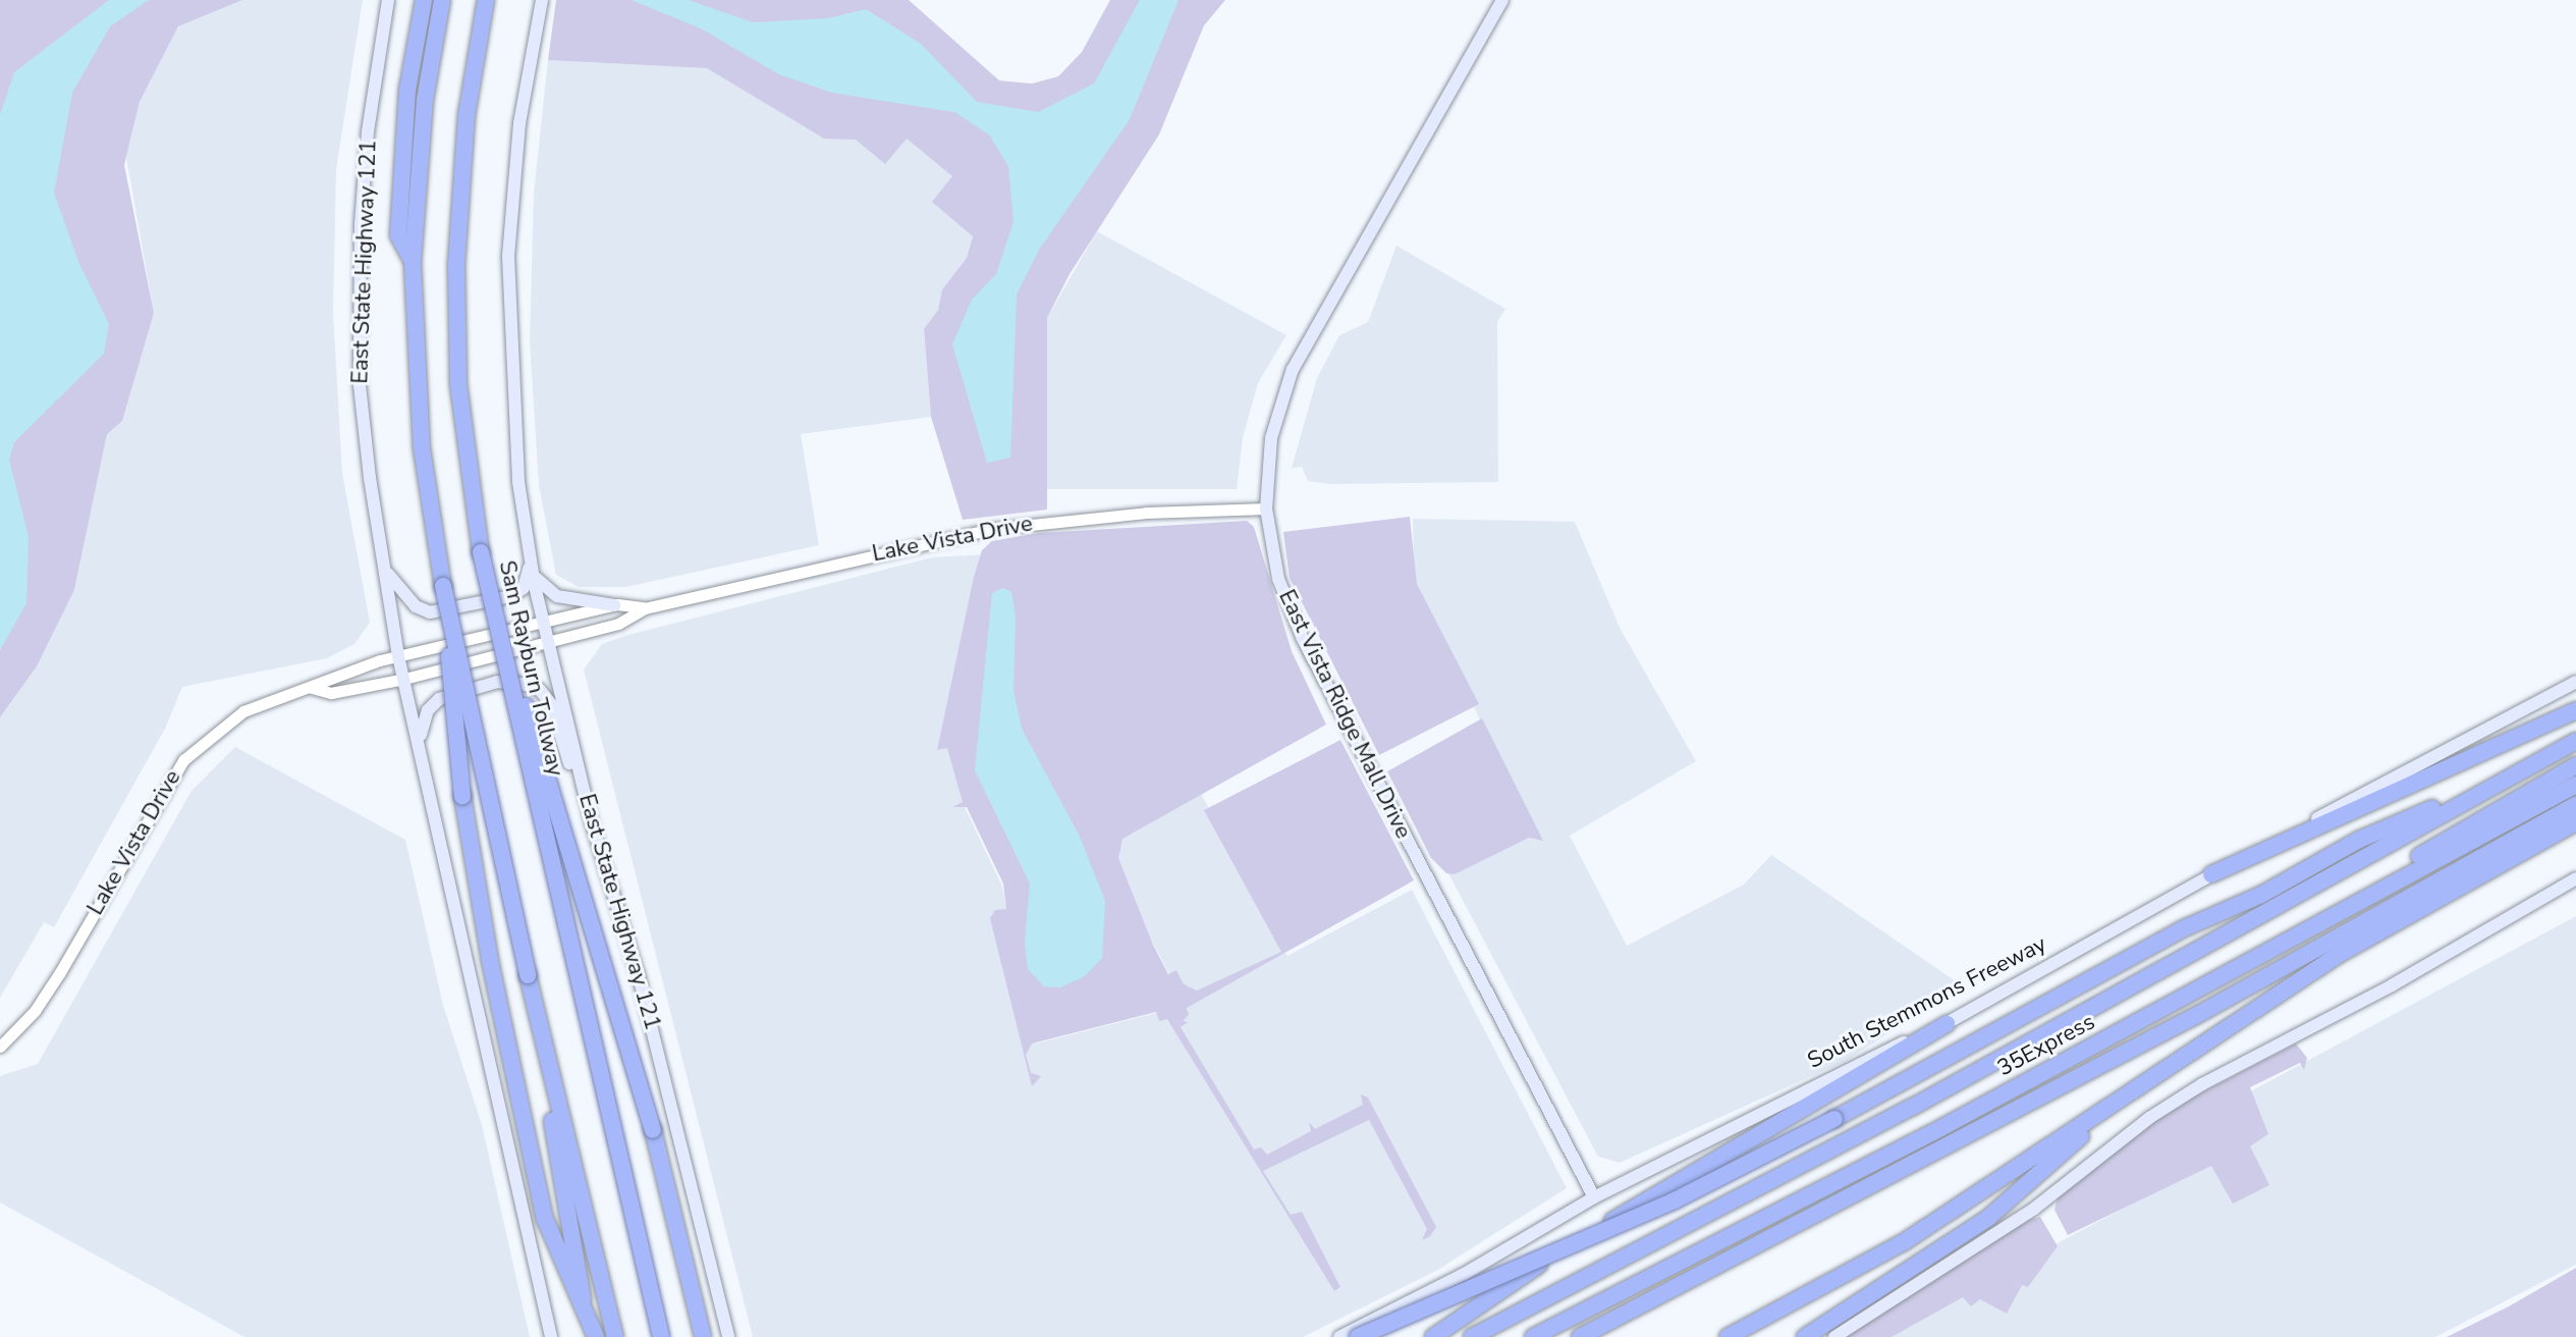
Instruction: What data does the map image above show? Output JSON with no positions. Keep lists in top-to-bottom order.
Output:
{
  "streets": {
    "highway": ["Sam Rayburn Tollway", "35Express"],
    "main road": ["East State Highway 121", "East Vista Ridge Mall Drive", "South Stemmons Freeway"],
    "street": ["Lake Vista Drive"]
  },
  "crossings": [
    ["East State Highway 121", "Lake Vista Drive"],
    ["Lake Vista Drive", "East Vista Ridge Mall Drive"],
    ["East Vista Ridge Mall Drive", "South Stemmons Freeway"]
  ]
}
